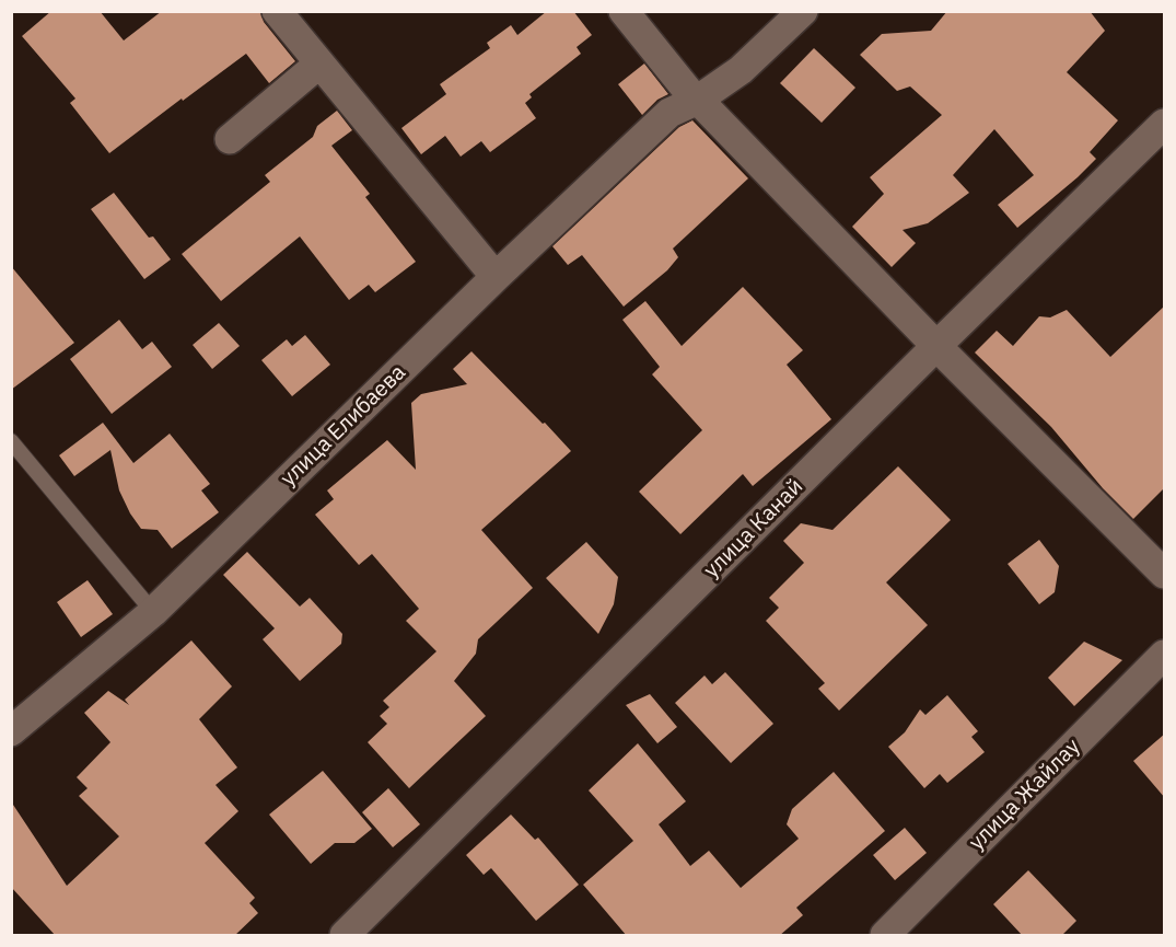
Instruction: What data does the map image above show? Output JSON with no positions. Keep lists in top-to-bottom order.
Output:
{
  "streets": {
    "street": ["улица Елибаева", "улица Канай", "улица Жайлау"]
  }
}
